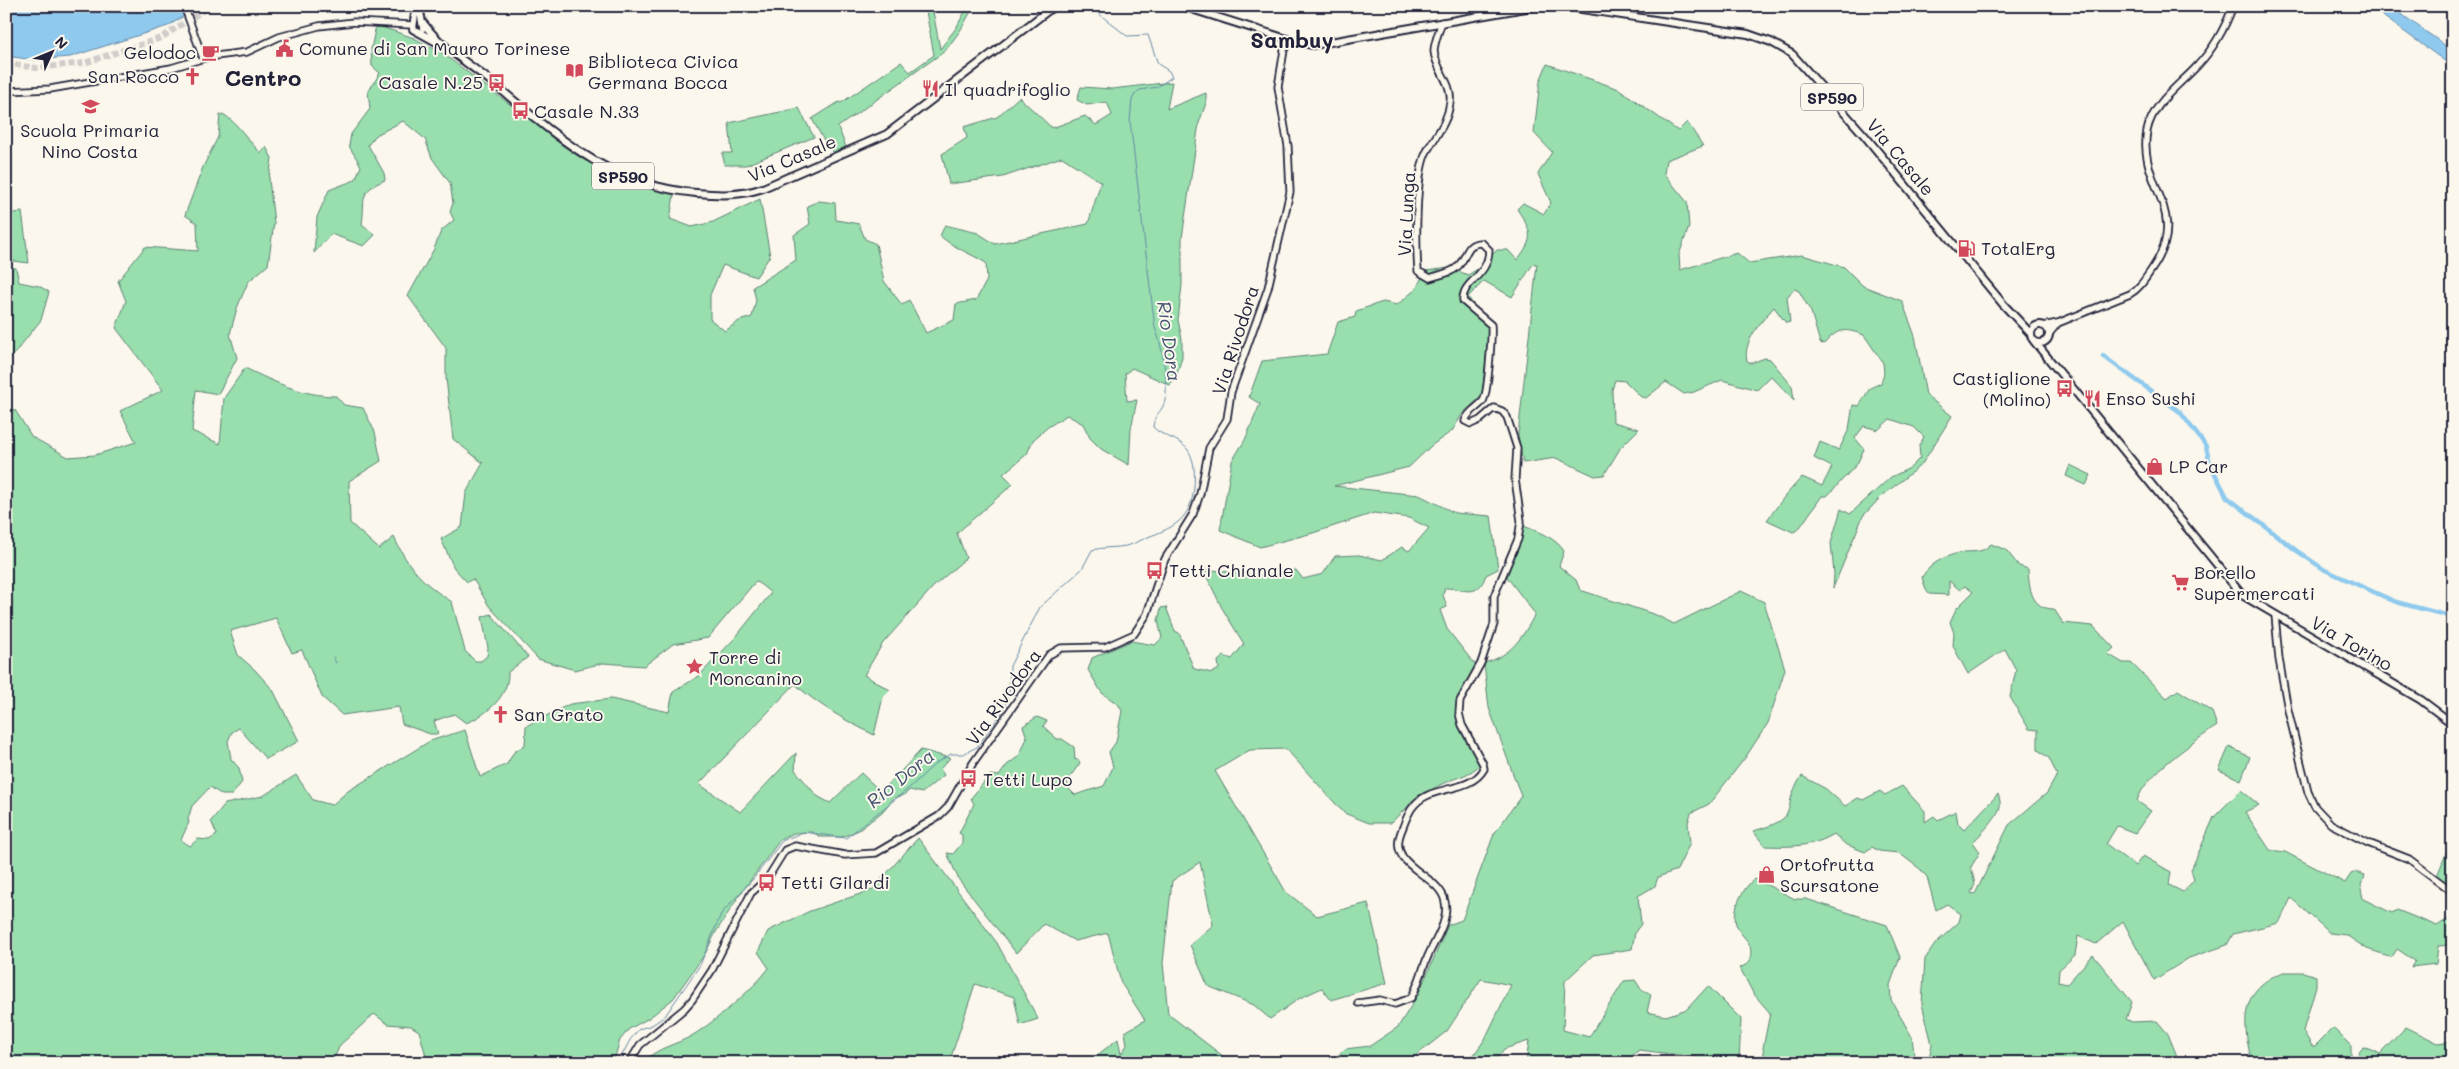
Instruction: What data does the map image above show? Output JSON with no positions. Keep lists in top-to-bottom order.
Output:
{
  "streets": {
    "main road": ["SP590", "Via Casale", "Via Torino"],
    "street": ["Via Lunga", "Via Rivodora"]
  },
  "crossings": [
    ["SP590", "Via Casale"],
    ["SP590", "Via Torino"]
  ],
  "districts": ["Sambuy", "Centro"],
  "water": ["Rio Dora"],
  "places": {
    "public building": ["Comune di San Mauro Torinese"],
    "cafe": ["Gelodoc"],
    "library": ["Biblioteca Civica Germana Bocca"],
    "church": ["San Rocco", "San Grato"],
    "bus stop": [
      "Casale N.25",
      "Casale N.33",
      "Castiglione (Molino)",
      "Tetti Chianale",
      "Tetti Lupo",
      "Tetti Gilardi"
    ],
    "restaurant": ["Il quadrifoglio", "Enso Sushi"],
    "school or university": ["Scuola Primaria Nino Costa"],
    "fuel station": ["TotalErg"],
    "shop": ["LP Car", "Ortofrutta Scursatone"],
    "supermarket": ["Borello Supermercati"],
    "place": ["Torre di Moncanino"]
  },
  "north": "top right"
}
